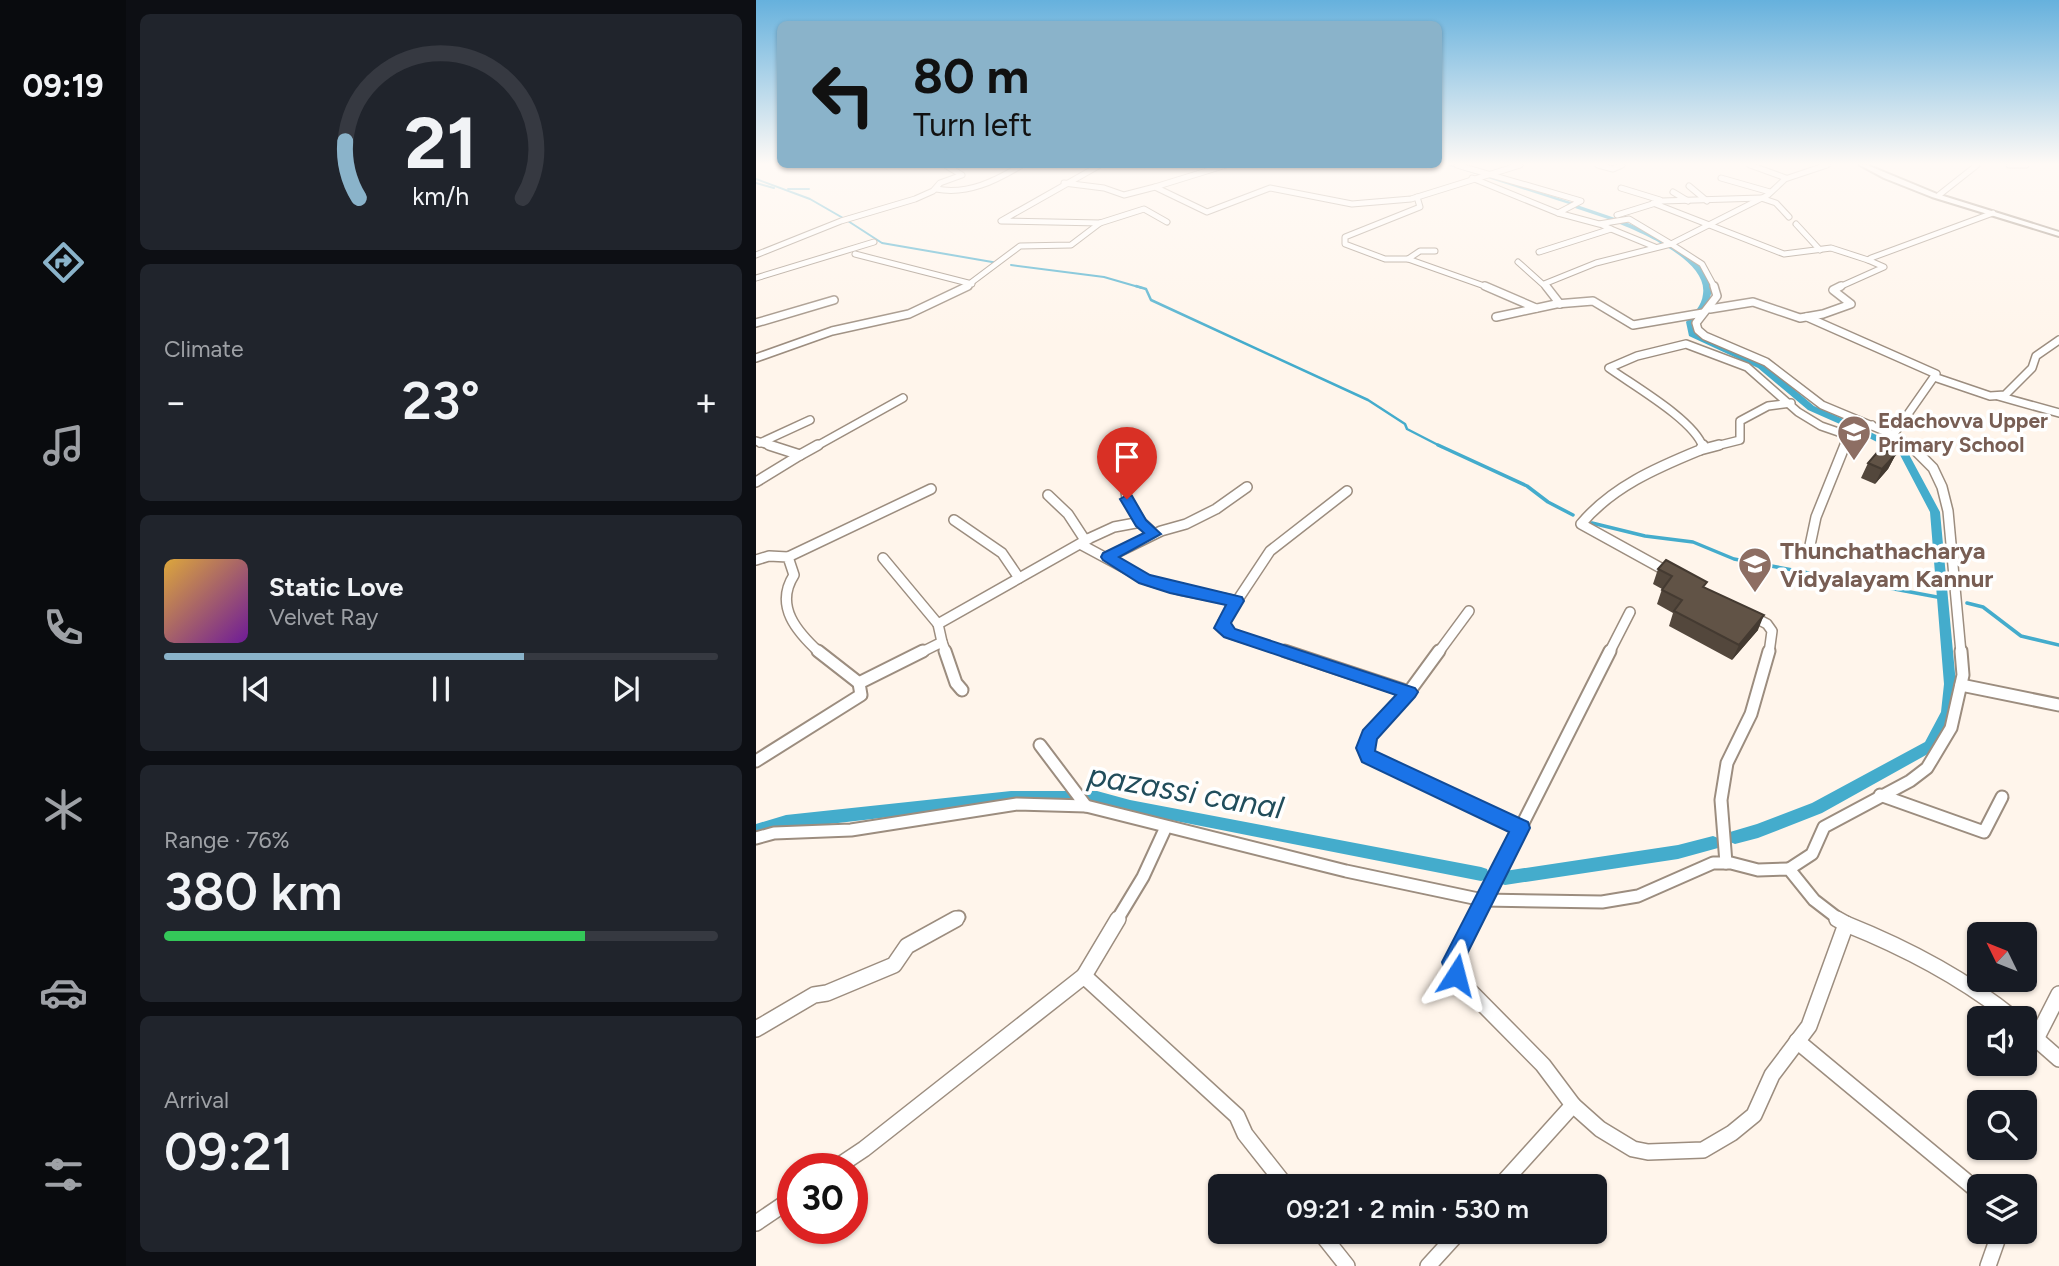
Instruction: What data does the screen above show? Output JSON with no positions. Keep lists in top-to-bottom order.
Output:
{
  "water": ["pazassi canal"],
  "places": {
    "school or university": ["Edachovva Upper Primary School", "Thunchathacharya Vidyalayam Kannur"]
  },
  "north": "top left",
  "page": {
    "tabs": "09:19",
    "turn": ["80 m", "Turn left"],
    "tile": [
      "Climate",
      ["Range · 76%", "380 km"],
      ["Arrival", "09:21"]
    ],
    "heat": ["−", "23°", "+"],
    "song": ["Static Love", "Velvet Ray"],
    "limit": "30",
    "trip": "09:21 · 2 min · 530 m",
    "gauge": ["21", "km/h"]
  }
}
